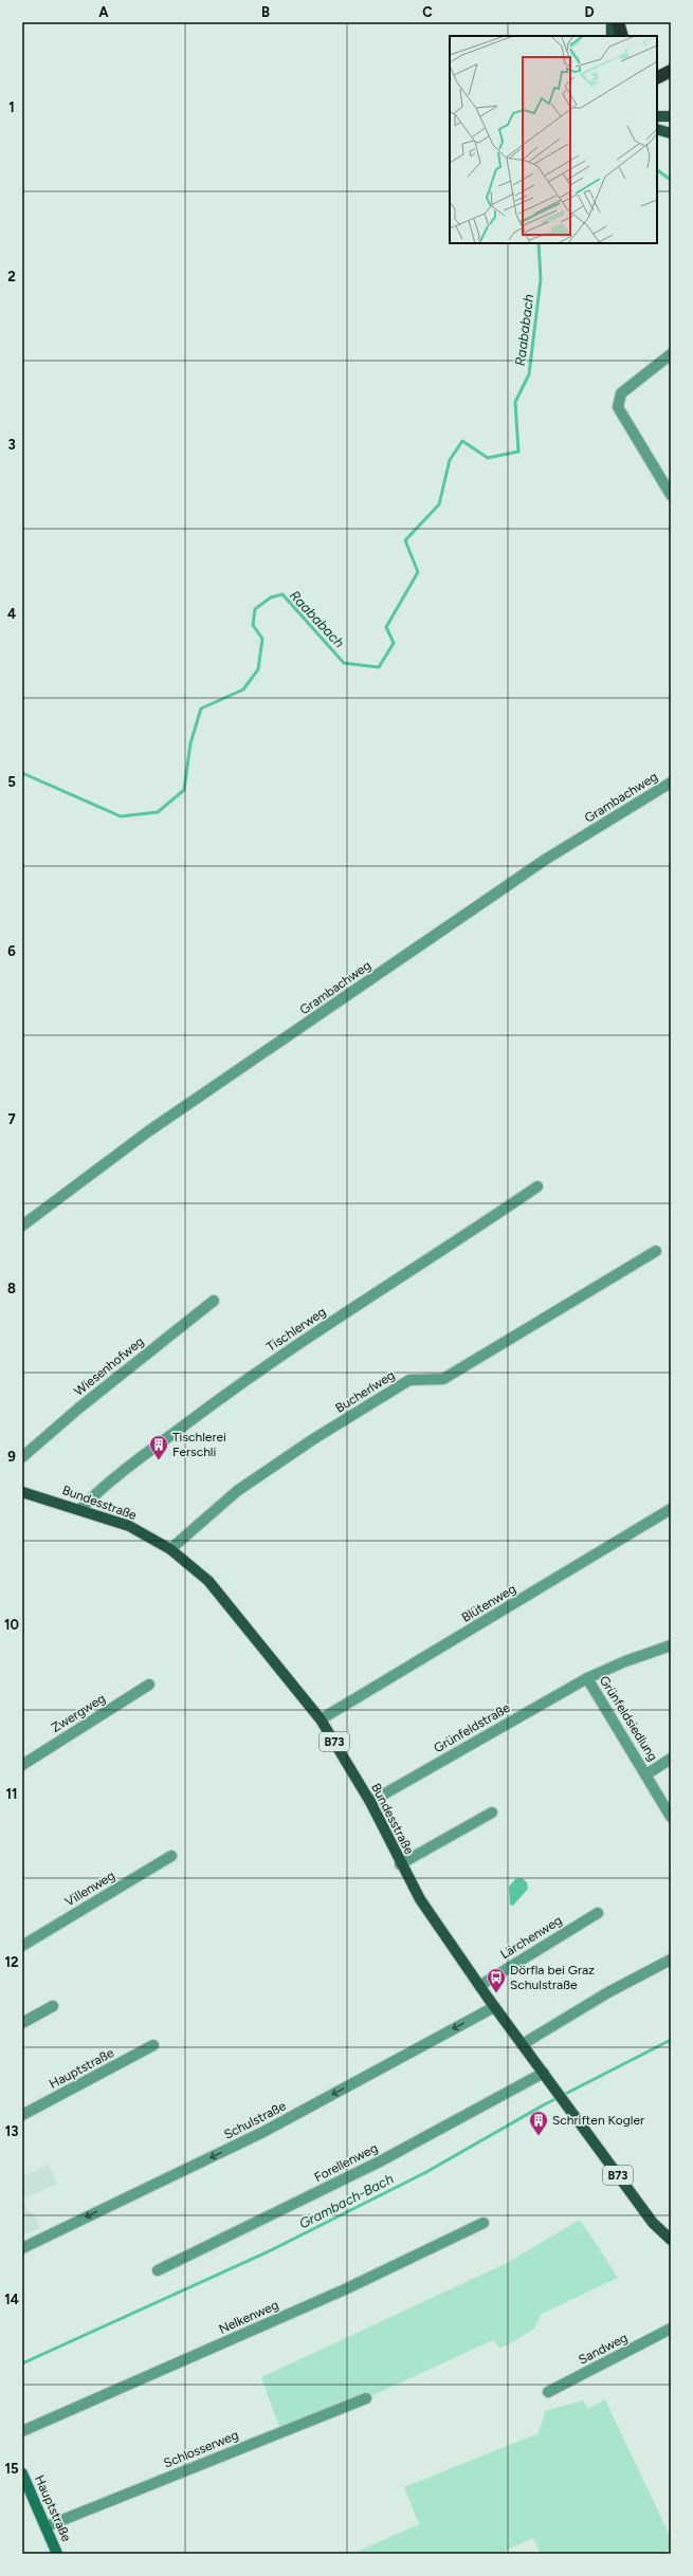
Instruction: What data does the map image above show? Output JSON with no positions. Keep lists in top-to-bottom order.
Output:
{
  "streets": {
    "main road": ["Bundesstraße", "B73", "Hauptstraße"],
    "street": [
      "Grambachweg",
      "Tischlerweg",
      "Wiesenhofweg",
      "Bucherlweg",
      "Blütenweg",
      "Zwergweg",
      "Grünfeldsiedlung",
      "Grünfeldstraße",
      "Villenweg",
      "Lärchenweg",
      "Schulstraße",
      "Forellenweg",
      "Nelkenweg",
      "Sandweg",
      "Schlosserweg"
    ]
  },
  "crossings": [
    ["Tischlerweg", "Bundesstraße"],
    ["Bucherlweg", "Bundesstraße"],
    ["Bundesstraße", "Blütenweg"],
    ["Bundesstraße", "Grünfeldstraße"],
    ["Bundesstraße", "Lärchenweg"],
    ["Bundesstraße", "Schulstraße"],
    ["Bundesstraße", "Forellenweg"],
    ["Grünfeldsiedlung", "Grünfeldstraße"],
    ["Hauptstraße", "Schlosserweg"]
  ],
  "one_way": ["Schulstraße"],
  "water": ["Raababach", "Grambach-Bach"],
  "places": {
    "building": ["Tischlerei Ferschli", "Schriften Kogler"],
    "bus stop": ["Dörfla bei Graz Schulstraße"]
  },
  "grid": {
    "columns": [
      "A",
      "B",
      "C",
      "D"
    ],
    "rows": [
      "1",
      "2",
      "3",
      "4",
      "5",
      "6",
      "7",
      "8",
      "9",
      "10",
      "11",
      "12",
      "13",
      "14",
      "15"
    ]
  }
}
